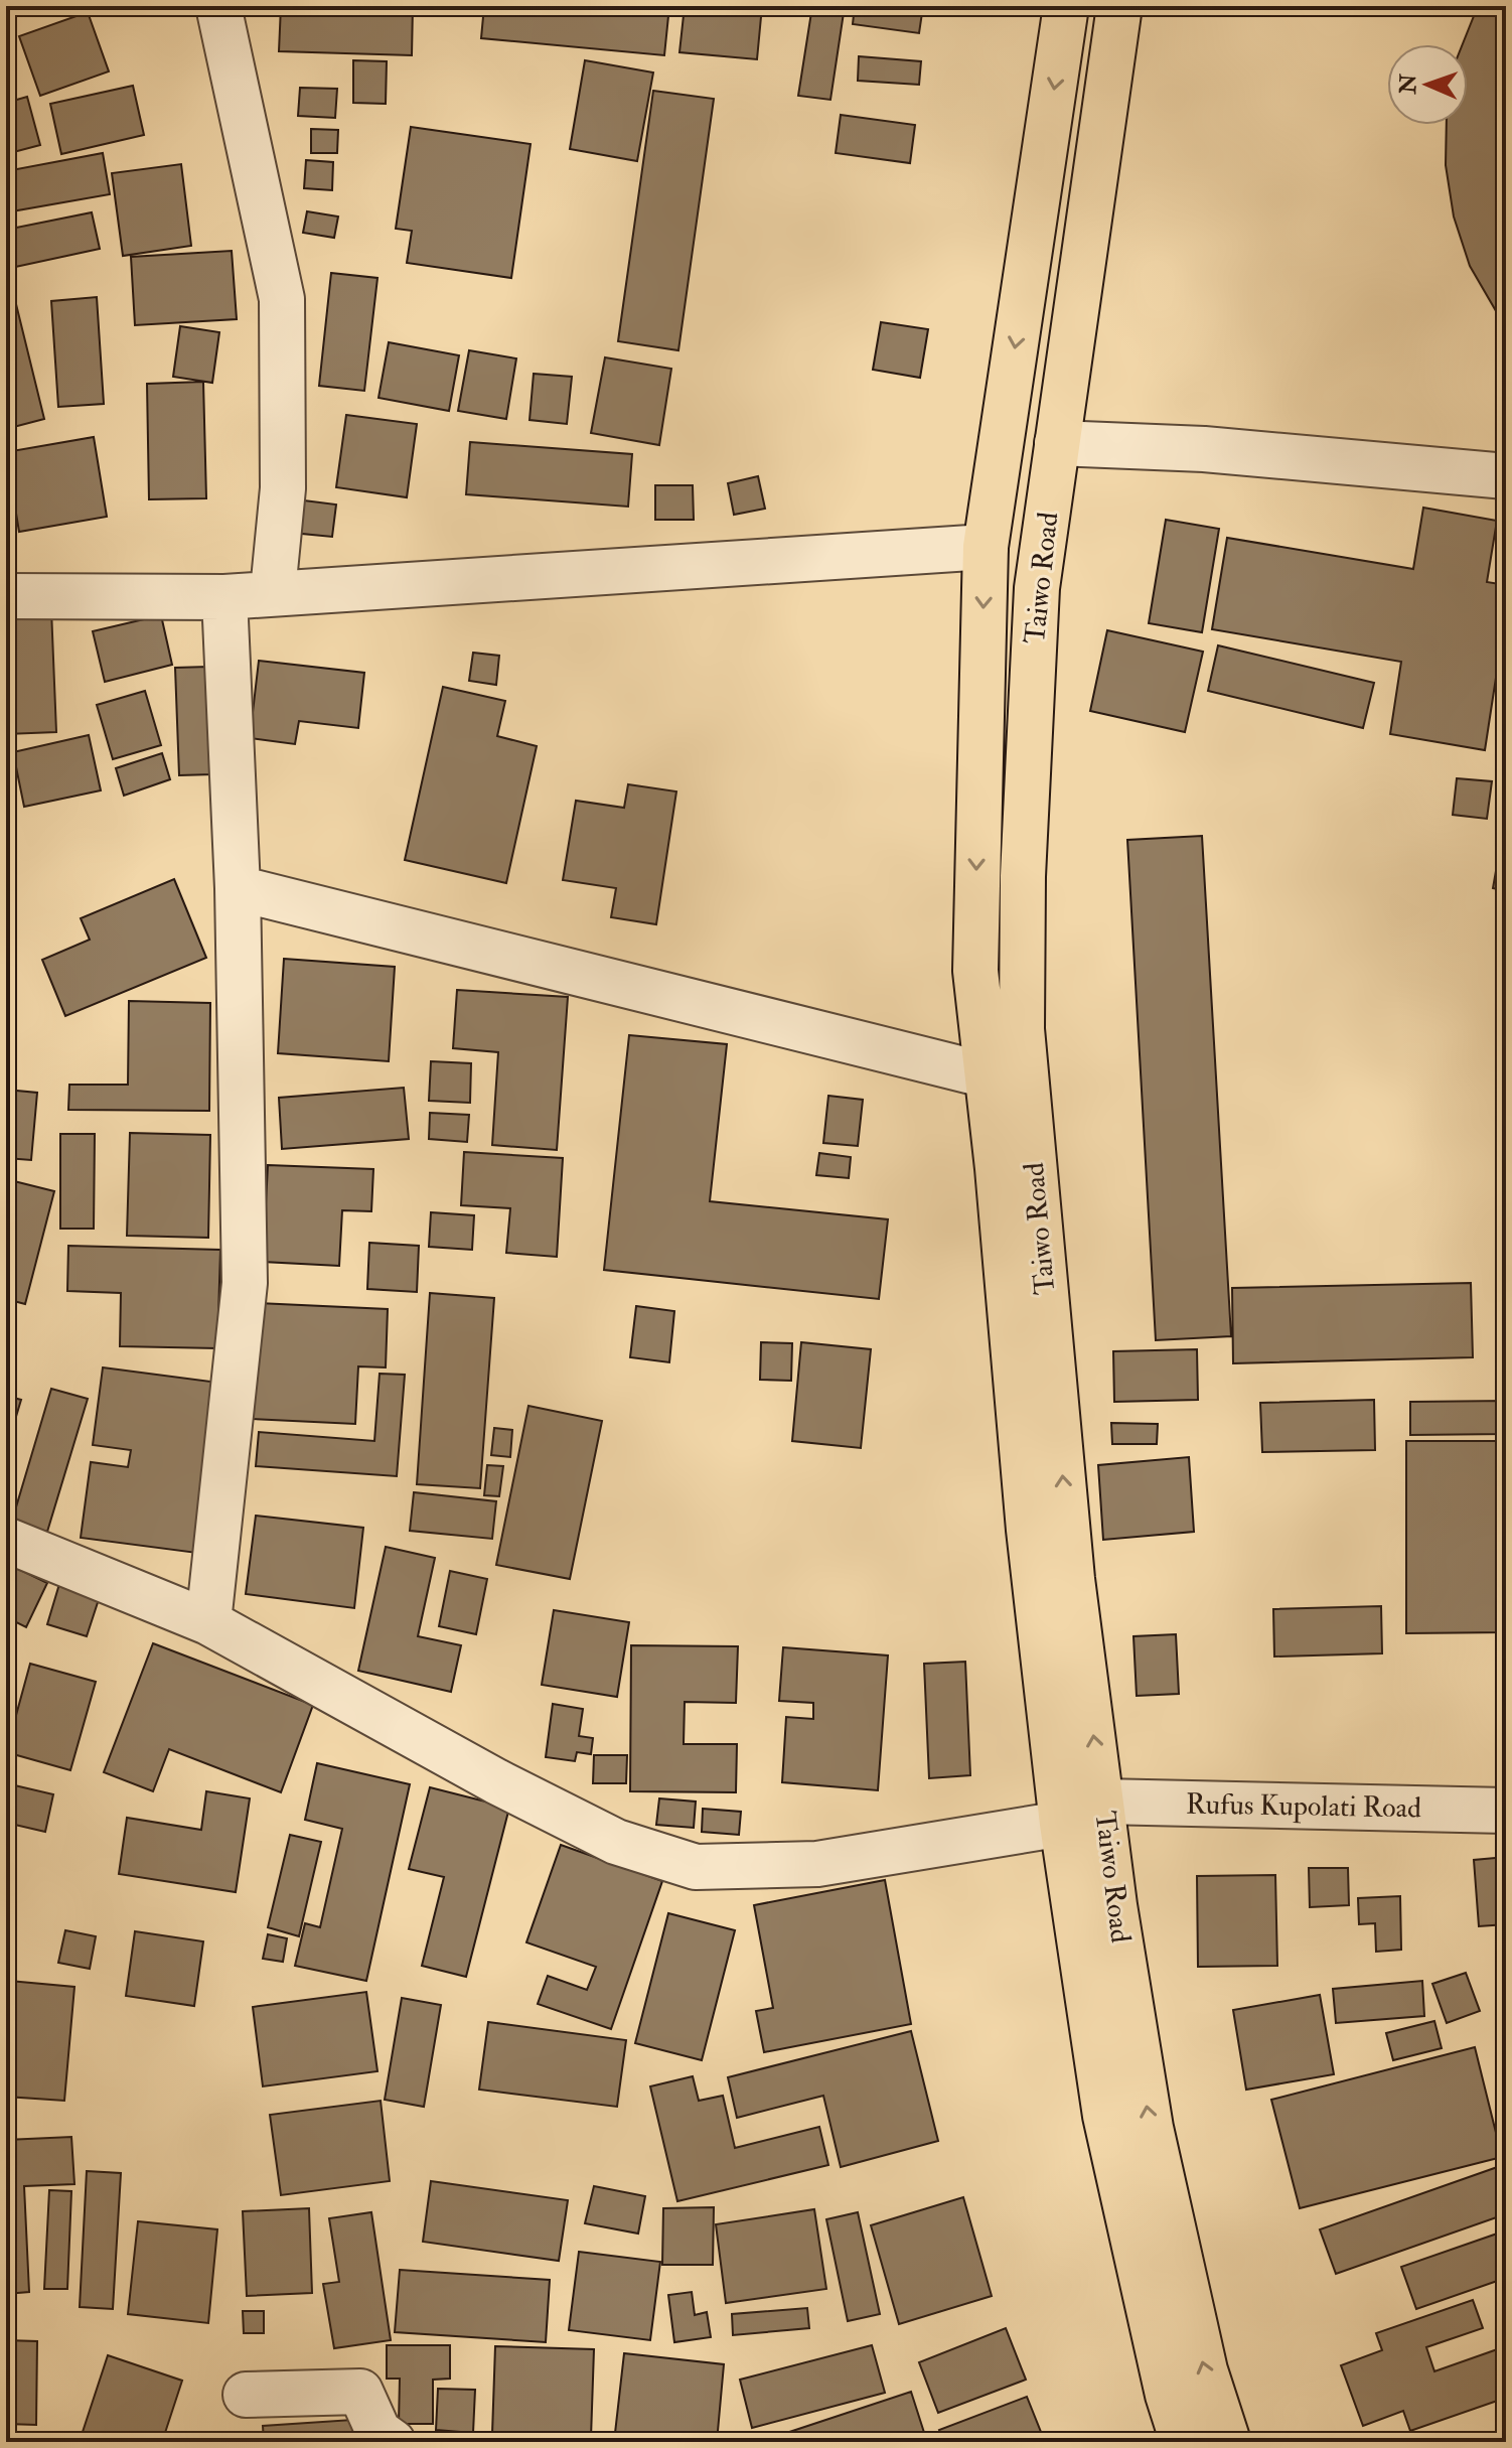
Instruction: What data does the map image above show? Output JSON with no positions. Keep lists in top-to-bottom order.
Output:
{
  "streets": {
    "main road": ["Taiwo Road"],
    "street": ["Rufus Kupolati Road"]
  },
  "crossings": [
    ["Taiwo Road", "Rufus Kupolati Road"]
  ],
  "north": "left"
}
